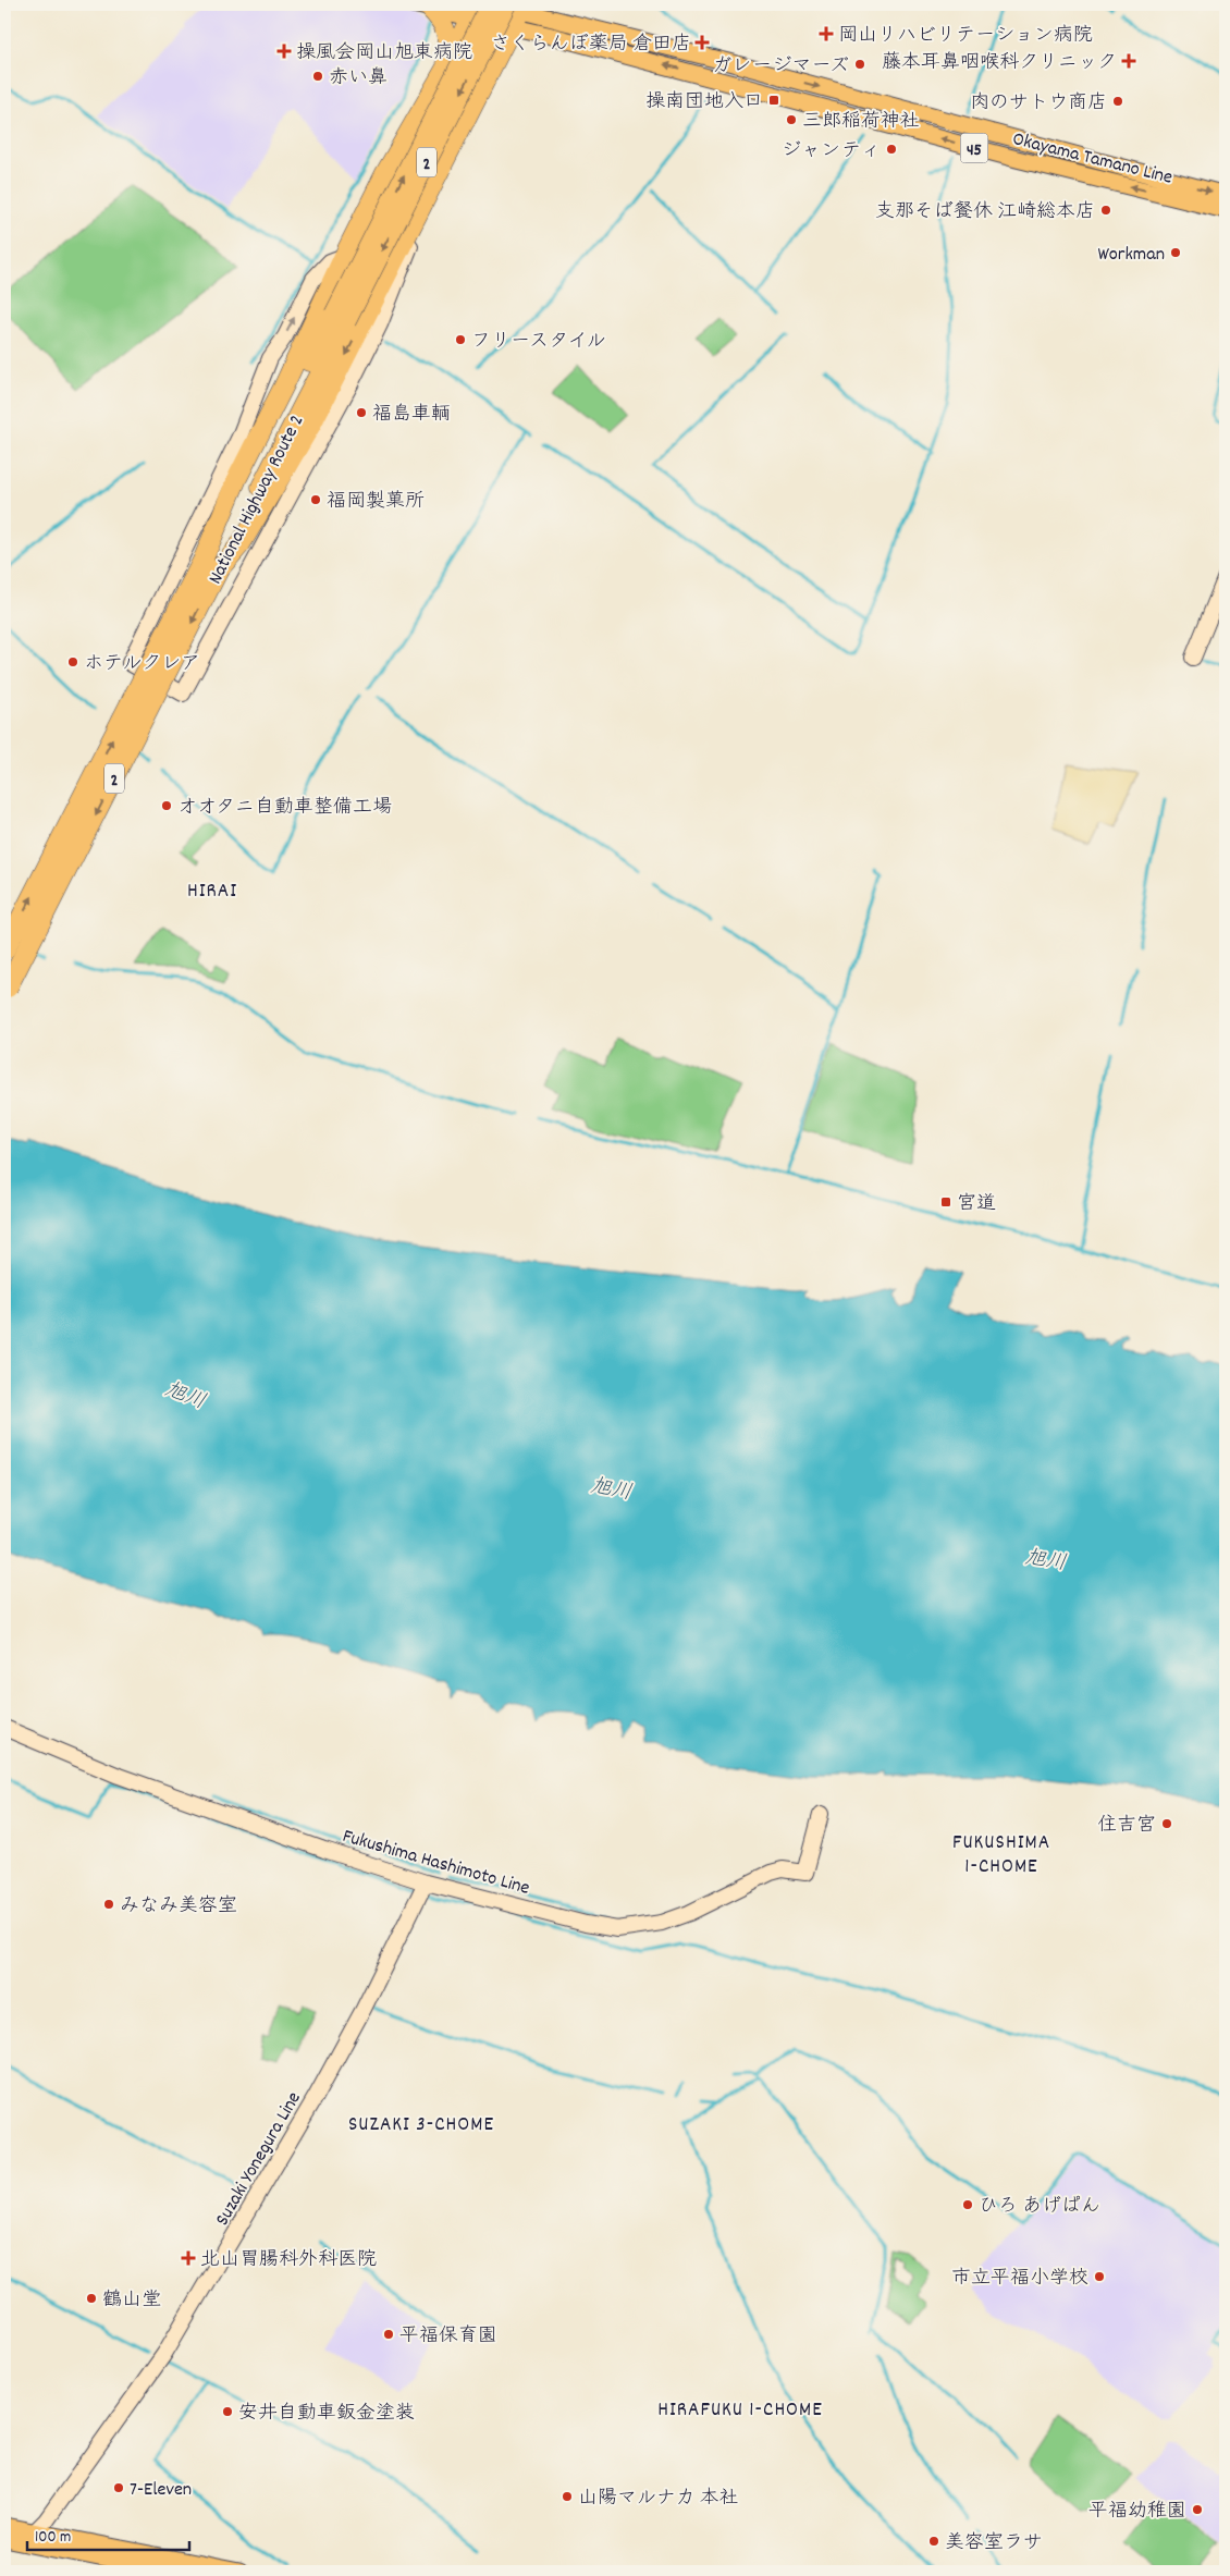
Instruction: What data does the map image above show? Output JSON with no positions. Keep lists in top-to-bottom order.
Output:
{
  "streets": {
    "highway": ["2", "National Highway Route 2"],
    "main road": [
      "45",
      "Okayama Tamano Line",
      "Fukushima Hashimoto Line",
      "Suzaki Yonegura Line"
    ]
  },
  "crossings": [
    ["Okayama Tamano Line", "National Highway Route 2"],
    ["Fukushima Hashimoto Line", "Suzaki Yonegura Line"]
  ],
  "districts": [
    "HIRAI",
    "FUKUSHIMA 1-CHOME",
    "SUZAKI 3-CHOME",
    "HIRAFUKU 1-CHOME"
  ],
  "water": ["旭川"],
  "places": {
    "health": [
      "岡山リハビリテーション病院",
      "さくらんぼ薬局 倉田店",
      "操風会岡山旭東病院",
      "藤本耳鼻咽喉科クリニック",
      "北山胃腸科外科医院"
    ],
    "other": [
      "ガレージマーズ",
      "赤い鼻",
      "肉のサトウ商店",
      "三郎稲荷神社",
      "ジャンティ",
      "支那そば餐休 江崎総本店",
      "Workman",
      "フリースタイル",
      "福島車輌",
      "福岡製菓所",
      "ホテルクレア",
      "オオタニ自動車整備工場",
      "住吉宮",
      "みなみ美容室",
      "ひろ あげぱん",
      "市立平福小学校",
      "鶴山堂",
      "平福保育園",
      "安井自動車鈑金塗装",
      "7-Eleven",
      "山陽マルナカ 本社",
      "平福幼稚園",
      "美容室ラサ"
    ],
    "transit": ["操南団地入口", "宮道"]
  },
  "scale_bar": "100 m"
}
